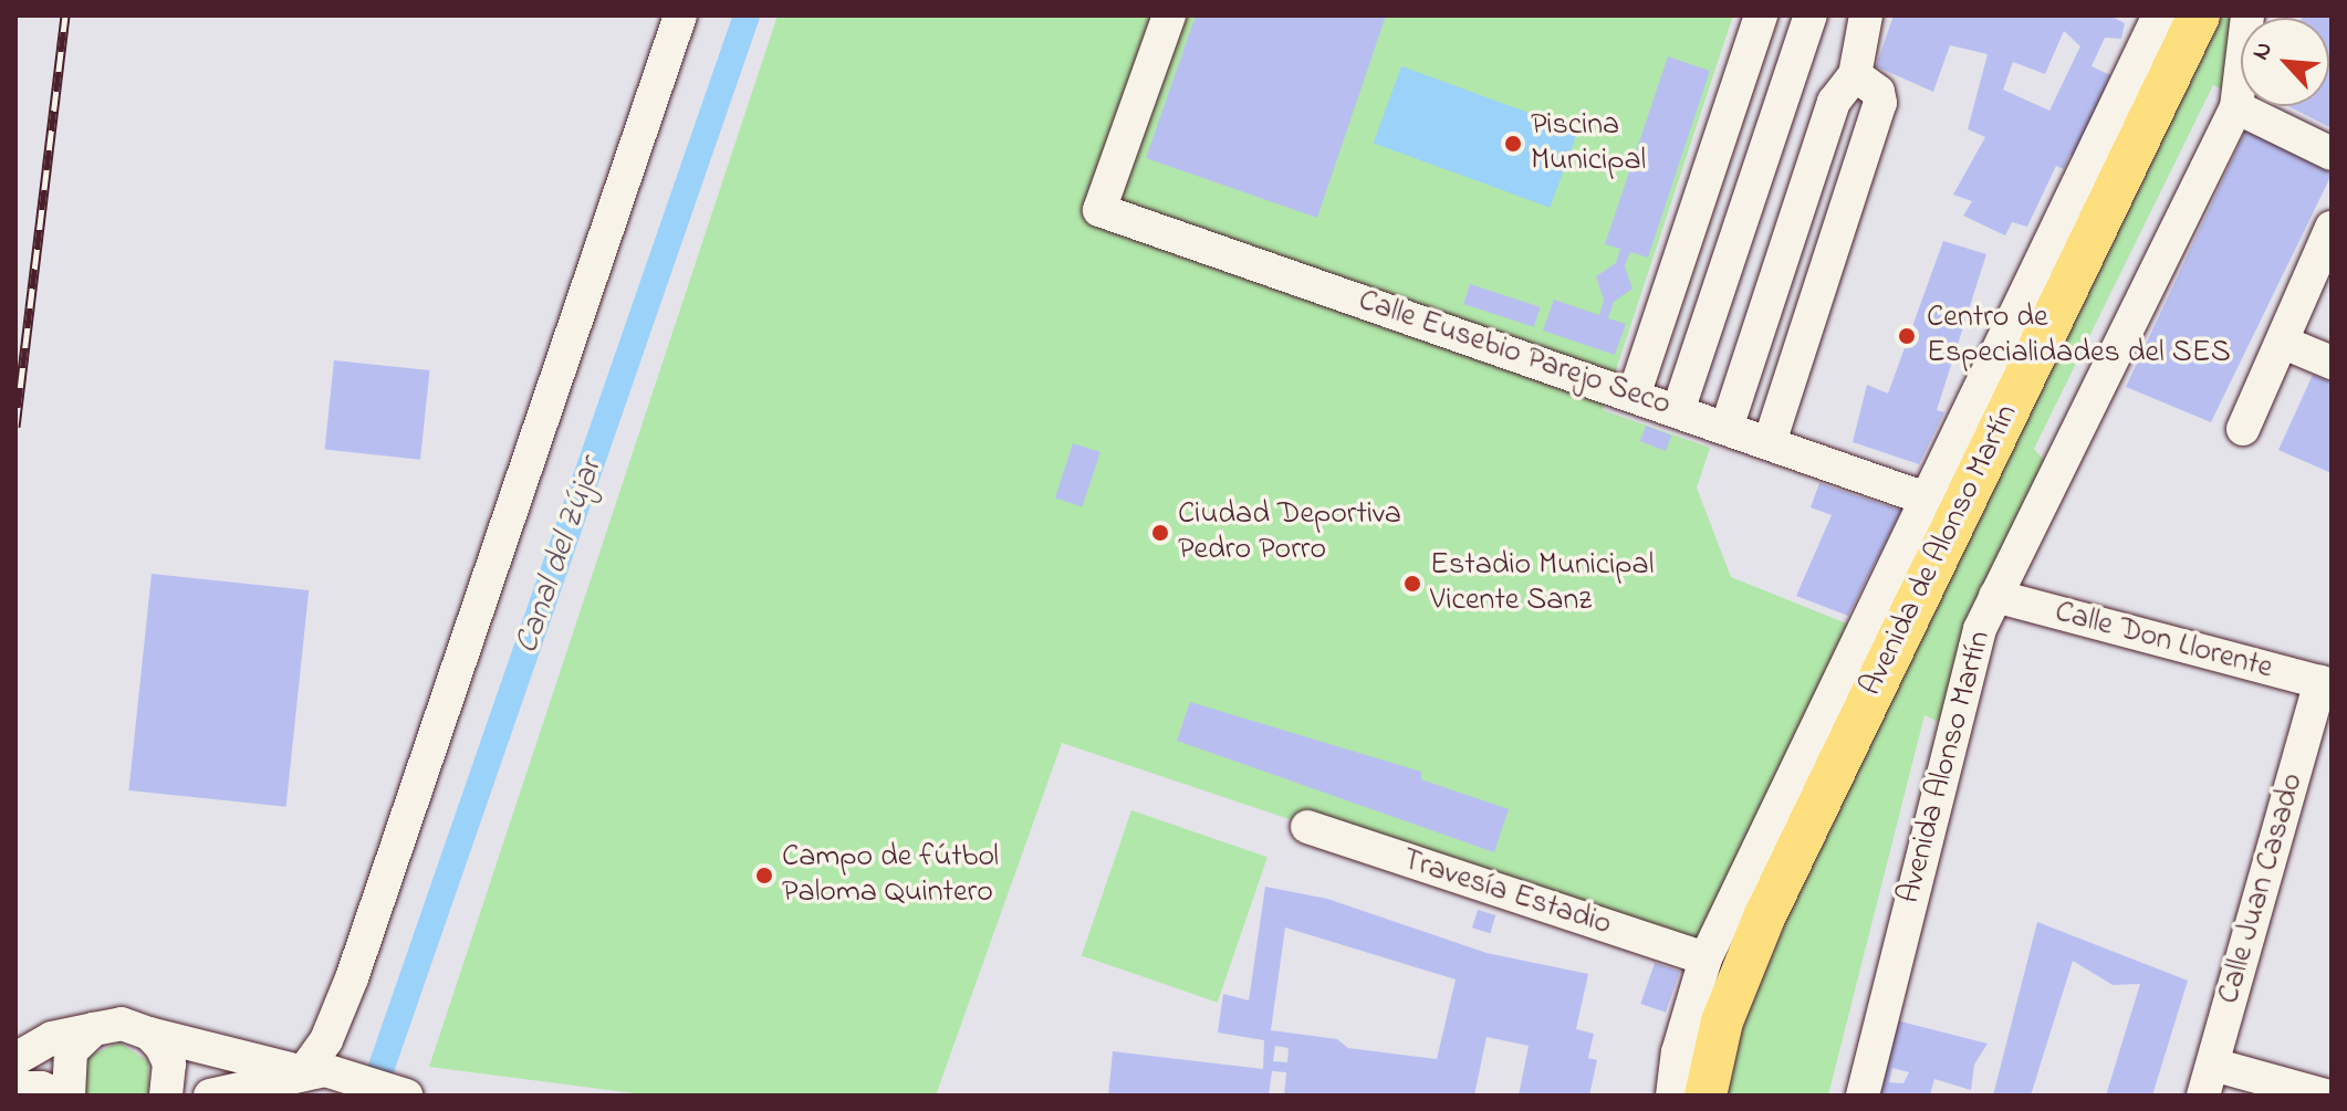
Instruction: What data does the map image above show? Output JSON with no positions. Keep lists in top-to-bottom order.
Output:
{
  "streets": {
    "main road": ["Avenida de Alonso Martín"],
    "street": [
      "Calle Eusebio Parejo Seco",
      "Calle Don Llorente",
      "Avenida Alonso Martín",
      "Calle Juan Casado",
      "Travesía Estadio"
    ]
  },
  "crossings": [
    ["Calle Eusebio Parejo Seco", "Avenida de Alonso Martín"],
    ["Avenida de Alonso Martín", "Travesía Estadio"],
    ["Calle Don Llorente", "Avenida Alonso Martín"],
    ["Calle Don Llorente", "Calle Juan Casado"]
  ],
  "water": ["Canal del Zújar"],
  "places": [
    "Piscina Municipal",
    "Centro de Especialidades del SES",
    "Ciudad Deportiva Pedro Porro",
    "Estadio Municipal Vicente Sanz",
    "Campo de fútbol Paloma Quintero"
  ],
  "north": "top left"
}
